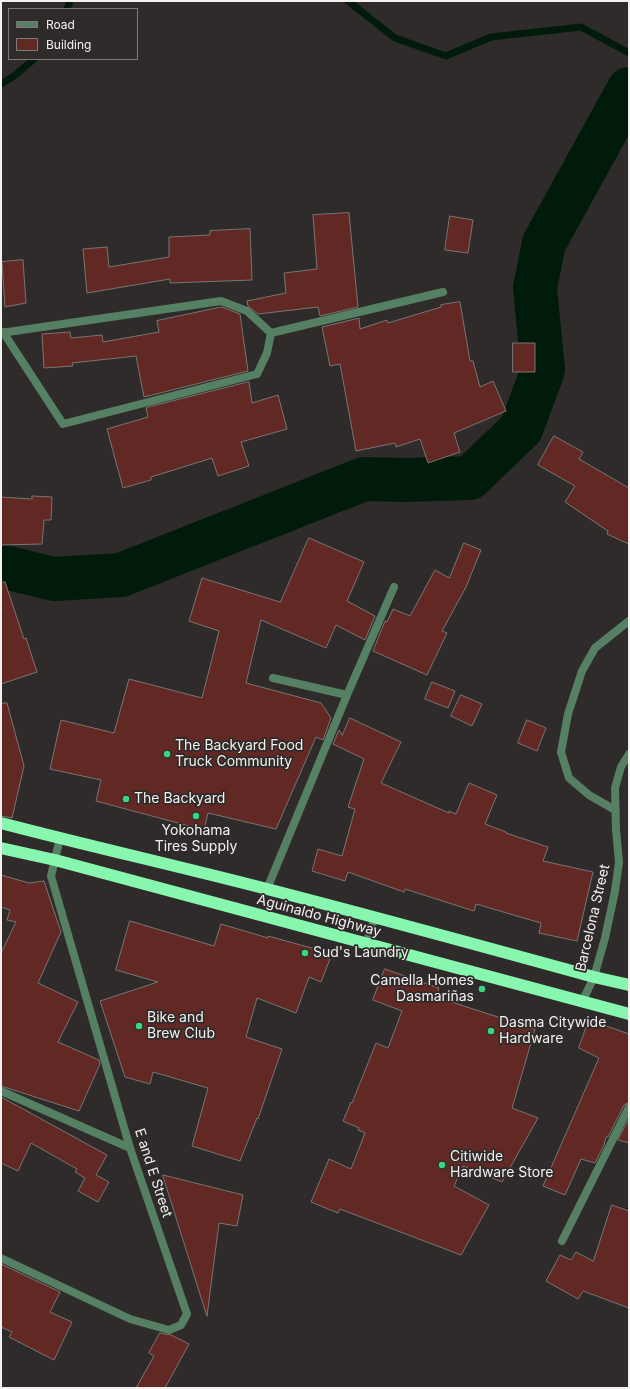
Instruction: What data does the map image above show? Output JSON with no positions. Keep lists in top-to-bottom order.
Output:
{
  "streets": {
    "highway": ["Aguinaldo Highway"],
    "street": ["Barcelona Street", "E and E Street"]
  },
  "crossings": [
    ["Aguinaldo Highway", "Barcelona Street"],
    ["Aguinaldo Highway", "E and E Street"]
  ],
  "places": [
    "The Backyard Food Truck Community",
    "The Backyard",
    "Yokohama Tires Supply",
    "Sud's Laundry",
    "Camella Homes Dasmariñas",
    "Bike and Brew Club",
    "Dasma Citywide Hardware",
    "Citiwide Hardware Store"
  ],
  "legend": ["Road", "Building"]
}
